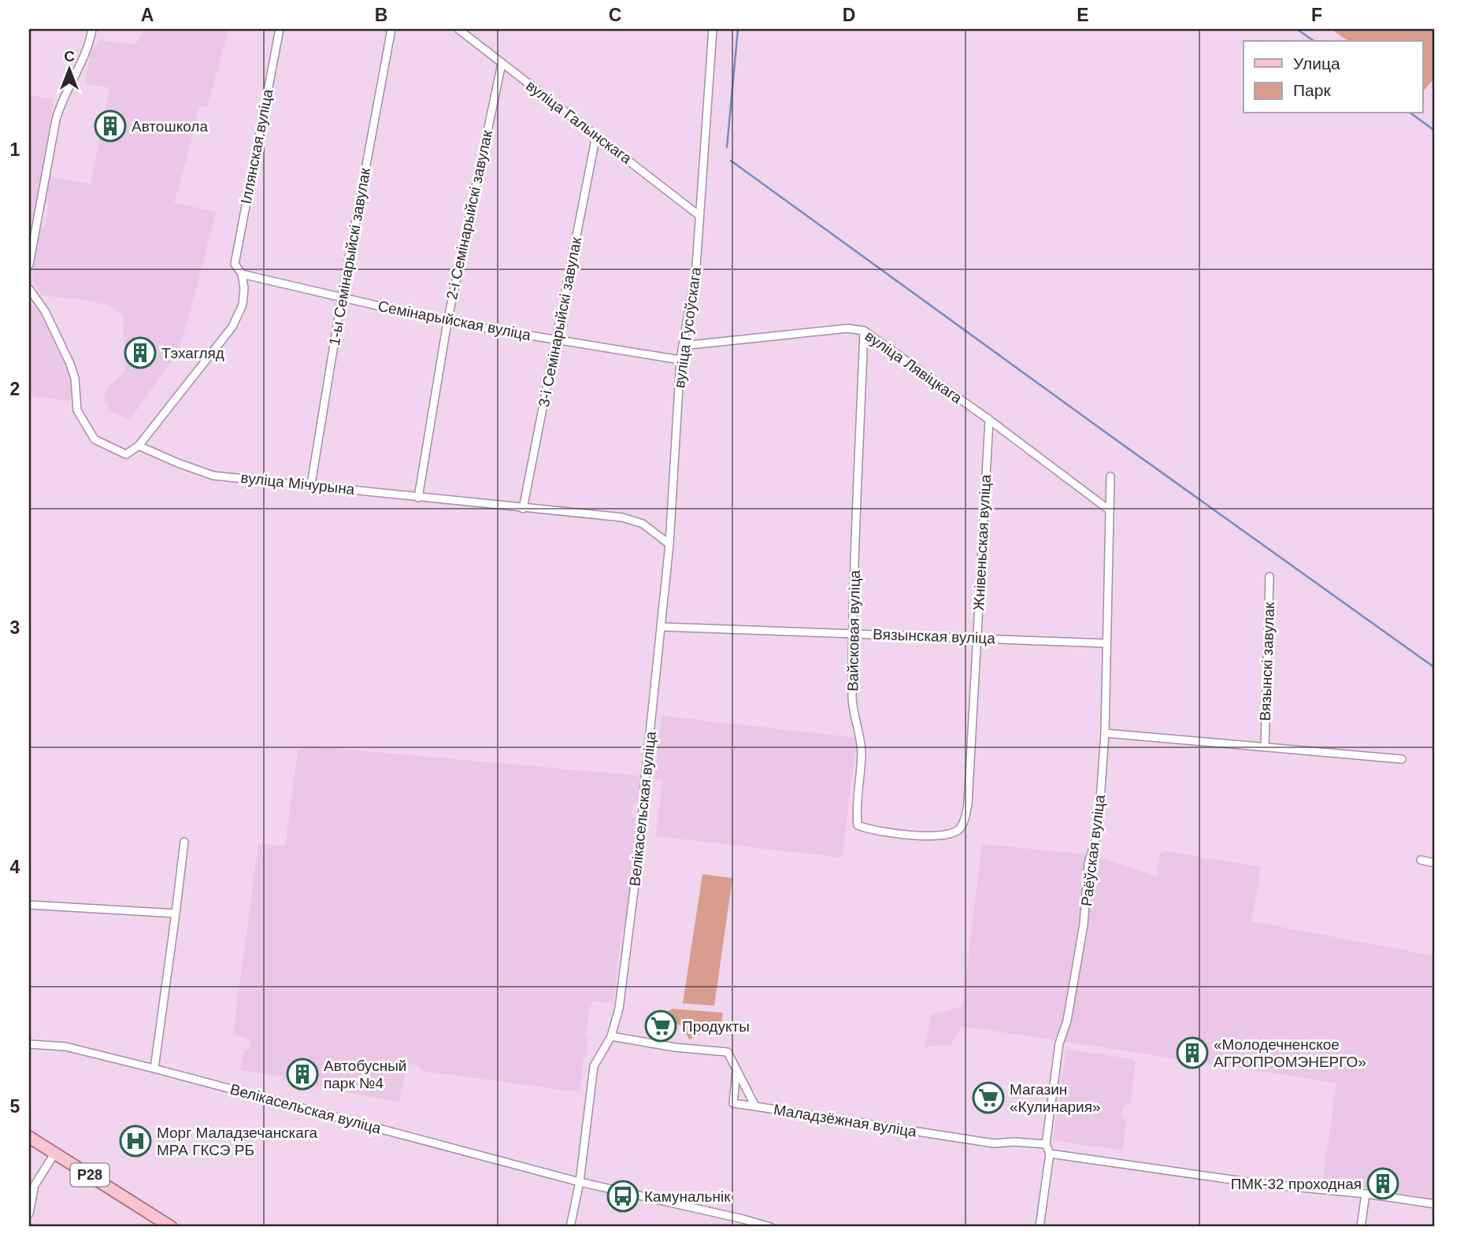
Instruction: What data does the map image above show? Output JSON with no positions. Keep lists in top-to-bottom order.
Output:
{
  "streets": {
    "main road": ["Р28"],
    "street": [
      "вуліца Галынскага",
      "Іллянская вуліца",
      "2-і Семінарыйскі завулак",
      "1-ы Семінарыйскі завулак",
      "Семінарыйская вуліца",
      "3-і Семінарыйскі завулак",
      "вуліца Гусоўскага",
      "вуліца Лявіцкага",
      "вуліца Мічурына",
      "Жнівеньская вуліца",
      "Вайсковая вуліца",
      "Вязынская вуліца",
      "Вязынскі завулак",
      "Велікасельская вуліца",
      "Раёўская вуліца",
      "Маладзёжная вуліца"
    ]
  },
  "crossings": [
    ["вуліца Галынскага", "2-і Семінарыйскі завулак"],
    ["вуліца Галынскага", "3-і Семінарыйскі завулак"],
    ["вуліца Галынскага", "вуліца Гусоўскага"],
    ["Іллянская вуліца", "Семінарыйская вуліца"],
    ["2-і Семінарыйскі завулак", "Семінарыйская вуліца"],
    ["2-і Семінарыйскі завулак", "вуліца Мічурына"],
    ["1-ы Семінарыйскі завулак", "Семінарыйская вуліца"],
    ["1-ы Семінарыйскі завулак", "вуліца Мічурына"],
    ["Семінарыйская вуліца", "3-і Семінарыйскі завулак"],
    ["Семінарыйская вуліца", "вуліца Гусоўскага"],
    ["3-і Семінарыйскі завулак", "вуліца Мічурына"],
    ["вуліца Гусоўскага", "вуліца Лявіцкага"],
    ["вуліца Гусоўскага", "вуліца Мічурына"],
    ["вуліца Гусоўскага", "Вязынская вуліца"],
    ["вуліца Гусоўскага", "Велікасельская вуліца"],
    ["вуліца Лявіцкага", "Жнівеньская вуліца"],
    ["вуліца Лявіцкага", "Вайсковая вуліца"],
    ["вуліца Лявіцкага", "Раёўская вуліца"],
    ["Жнівеньская вуліца", "Вайсковая вуліца"],
    ["Жнівеньская вуліца", "Вязынская вуліца"],
    ["Вайсковая вуліца", "Вязынская вуліца"],
    ["Вязынская вуліца", "Велікасельская вуліца"],
    ["Вязынская вуліца", "Раёўская вуліца"],
    ["Велікасельская вуліца", "Маладзёжная вуліца"],
    ["Раёўская вуліца", "Маладзёжная вуліца"]
  ],
  "places": {
    "building": [
      "Автошкола",
      "Тэхагляд",
      "«Молодечненское АГРОПРОМЭНЕРГО»",
      "Автобусный парк №4",
      "ПМК-32 проходная"
    ],
    "supermarket": ["Продукты", "Магазин «Кулинария»"],
    "hospital": ["Морг Маладзечанскага МРА ГКСЭ РБ"],
    "bus stop": ["Камунальнік"]
  },
  "legend": ["Улица", "Парк"],
  "north": "top",
  "grid": {
    "columns": [
      "A",
      "B",
      "C",
      "D",
      "E",
      "F"
    ],
    "rows": [
      "1",
      "2",
      "3",
      "4",
      "5"
    ]
  }
}
